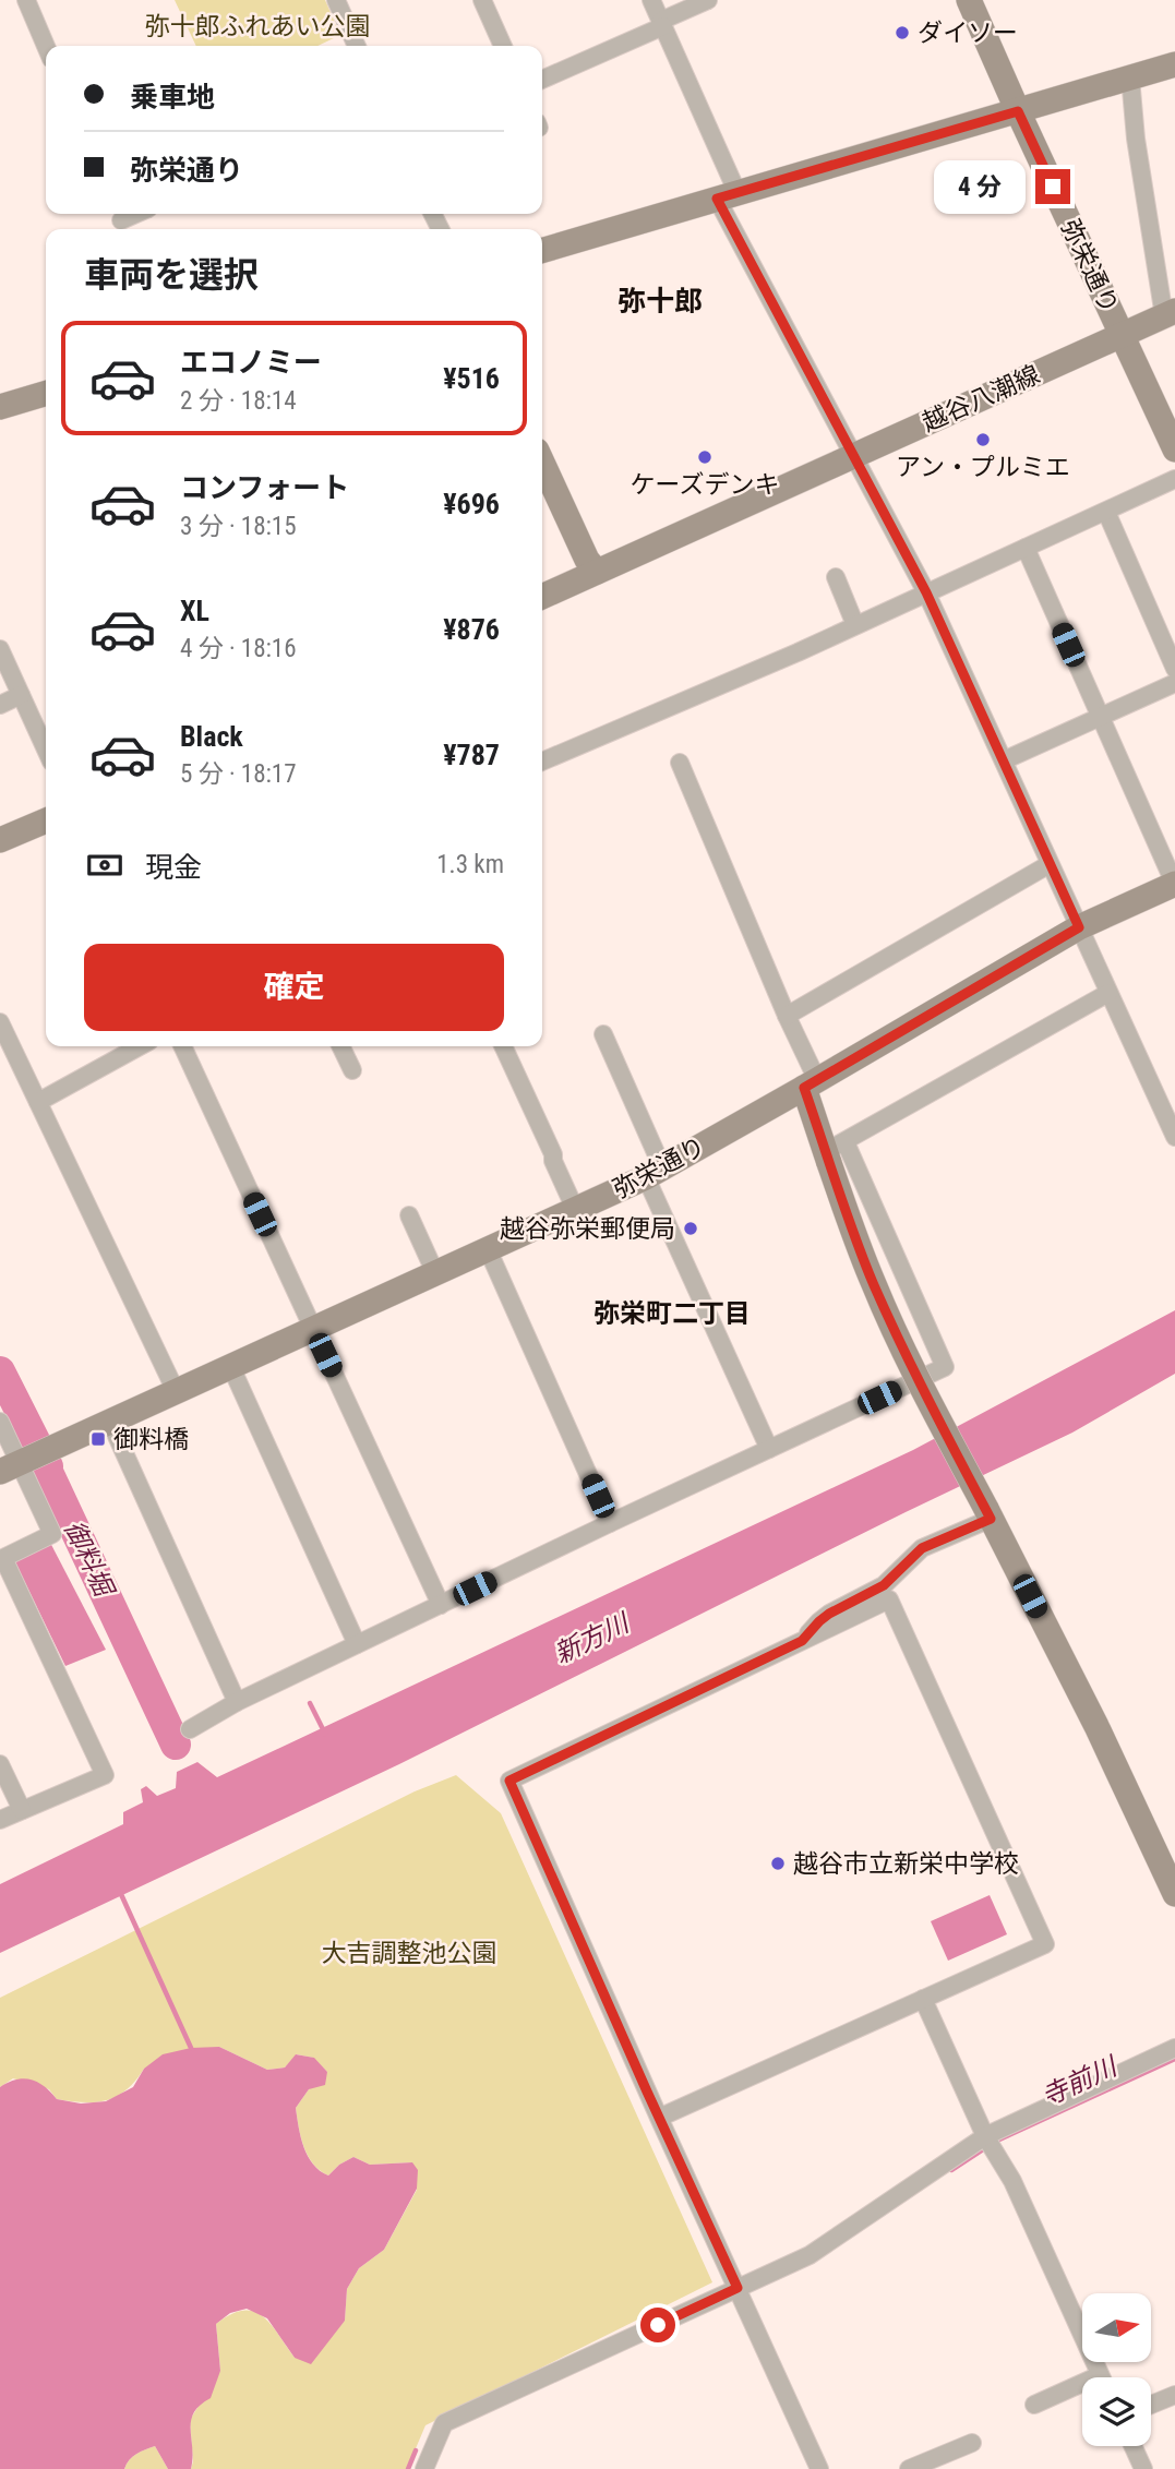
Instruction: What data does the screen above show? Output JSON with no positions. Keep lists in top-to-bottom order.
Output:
{
  "streets": {
    "street": ["弥栄通り", "越谷八潮線"]
  },
  "crossings": [
    ["弥栄通り", "越谷八潮線"]
  ],
  "districts": ["弥十郎", "弥栄町二丁目"],
  "water": ["御料堀", "新方川", "寺前川"],
  "parks": ["弥十郎ふれあい公園", "大吉調整池公園"],
  "places": {
    "other": [
      "ダイソー",
      "アン・プルミエ",
      "ケーズデンキ",
      "越谷弥栄郵便局",
      "越谷市立新栄中学校"
    ],
    "transit": ["御料橋"]
  },
  "north": "right",
  "page": {
    "banner": ["乗車地", "弥栄通り"],
    "bubble": "4 分",
    "heading": "車両を選択",
    "list": [
      {
        "name": "エコノミー",
        "note": "2 分 · 18:14",
        "value": "¥516"
      },
      {
        "name": "コンフォート",
        "note": "3 分 · 18:15",
        "value": "¥696"
      },
      {
        "name": "XL",
        "note": "4 分 · 18:16",
        "value": "¥876"
      },
      {
        "name": "Black",
        "note": "5 分 · 18:17",
        "value": "¥787"
      }
    ],
    "pay": ["現金", "1.3 km"],
    "buttons": "確定"
  }
}
